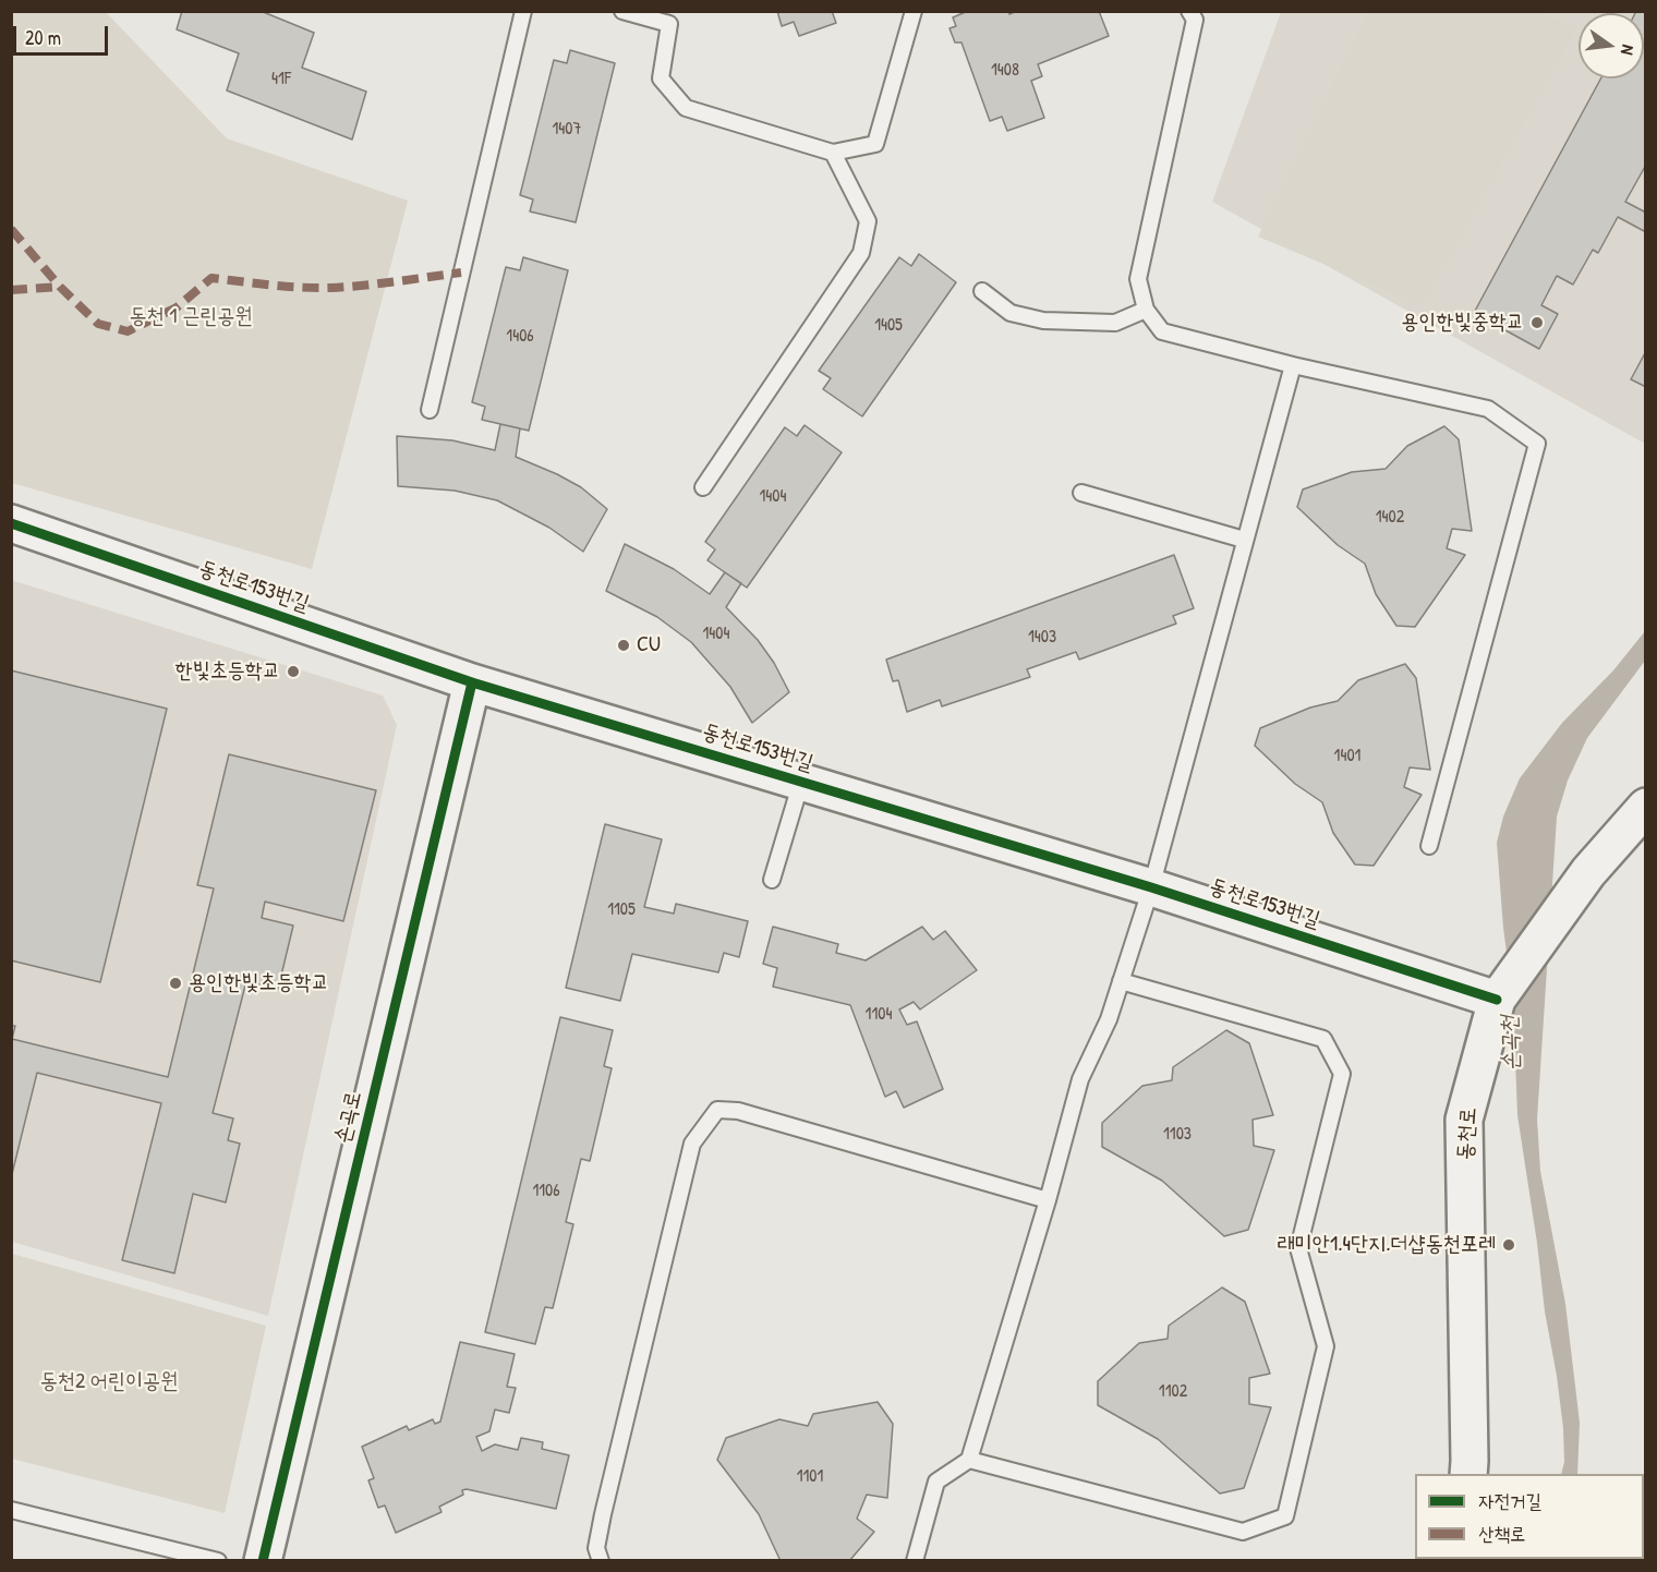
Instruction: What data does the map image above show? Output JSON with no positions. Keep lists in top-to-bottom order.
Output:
{
  "streets": {
    "street": ["동천로153번길", "손곡로", "동천로"]
  },
  "crossings": [
    ["동천로153번길", "손곡로"],
    ["동천로153번길", "동천로"]
  ],
  "water": ["손곡천"],
  "parks": ["동천 1 근린공원", "동천2 어린이공원"],
  "places": [
    "용인한빛중학교",
    "CU",
    "한빛초등학교",
    "용인한빛초등학교",
    "래미안1.4단지.더샵동천포레"
  ],
  "house_numbers": [
    "1408",
    "41F",
    "1407",
    "1405",
    "1406",
    "1404",
    "1402",
    "1404",
    "1403",
    "1401",
    "1105",
    "1104",
    "1103",
    "1106",
    "1102",
    "1101"
  ],
  "legend": ["자전거길", "산책로"],
  "scale_bar": "20 m",
  "north": "right"
}
